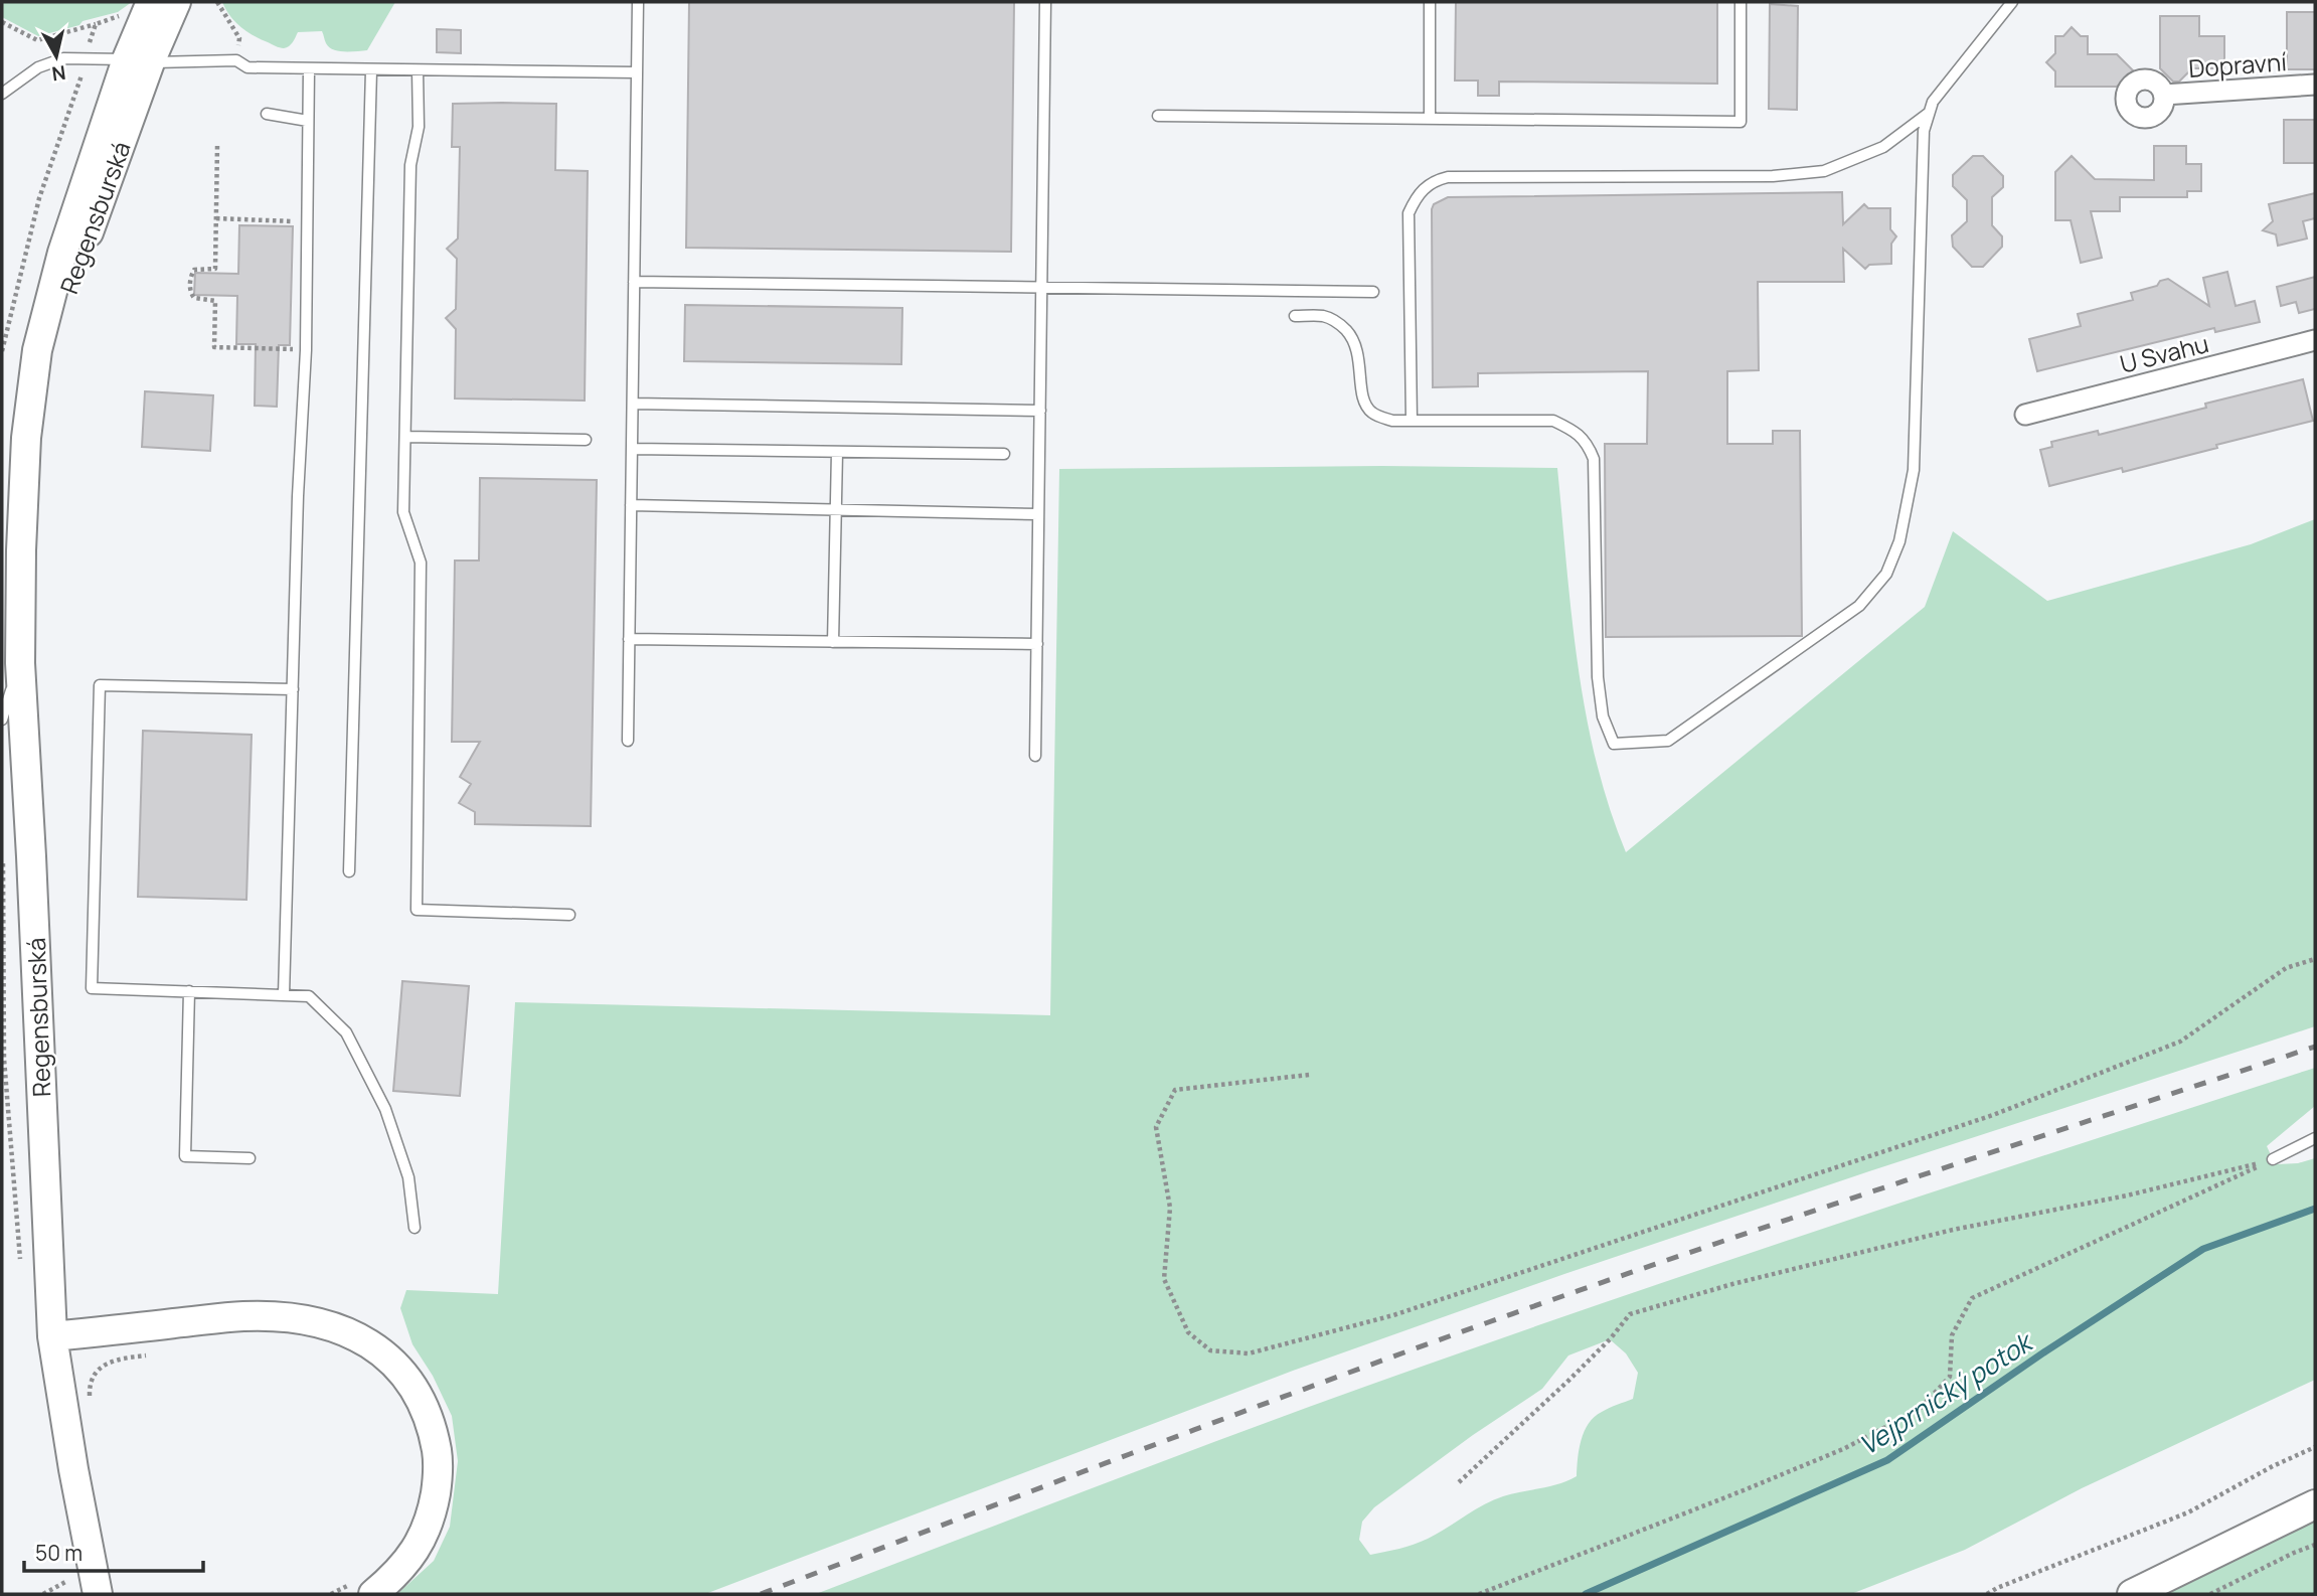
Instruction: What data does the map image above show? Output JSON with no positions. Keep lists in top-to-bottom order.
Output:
{
  "streets": {
    "main road": ["Regensburská"],
    "street": ["Dopravní", "U Svahu"]
  },
  "water": ["Vejprnický potok"],
  "scale_bar": "50 m",
  "north": "bottom"
}
